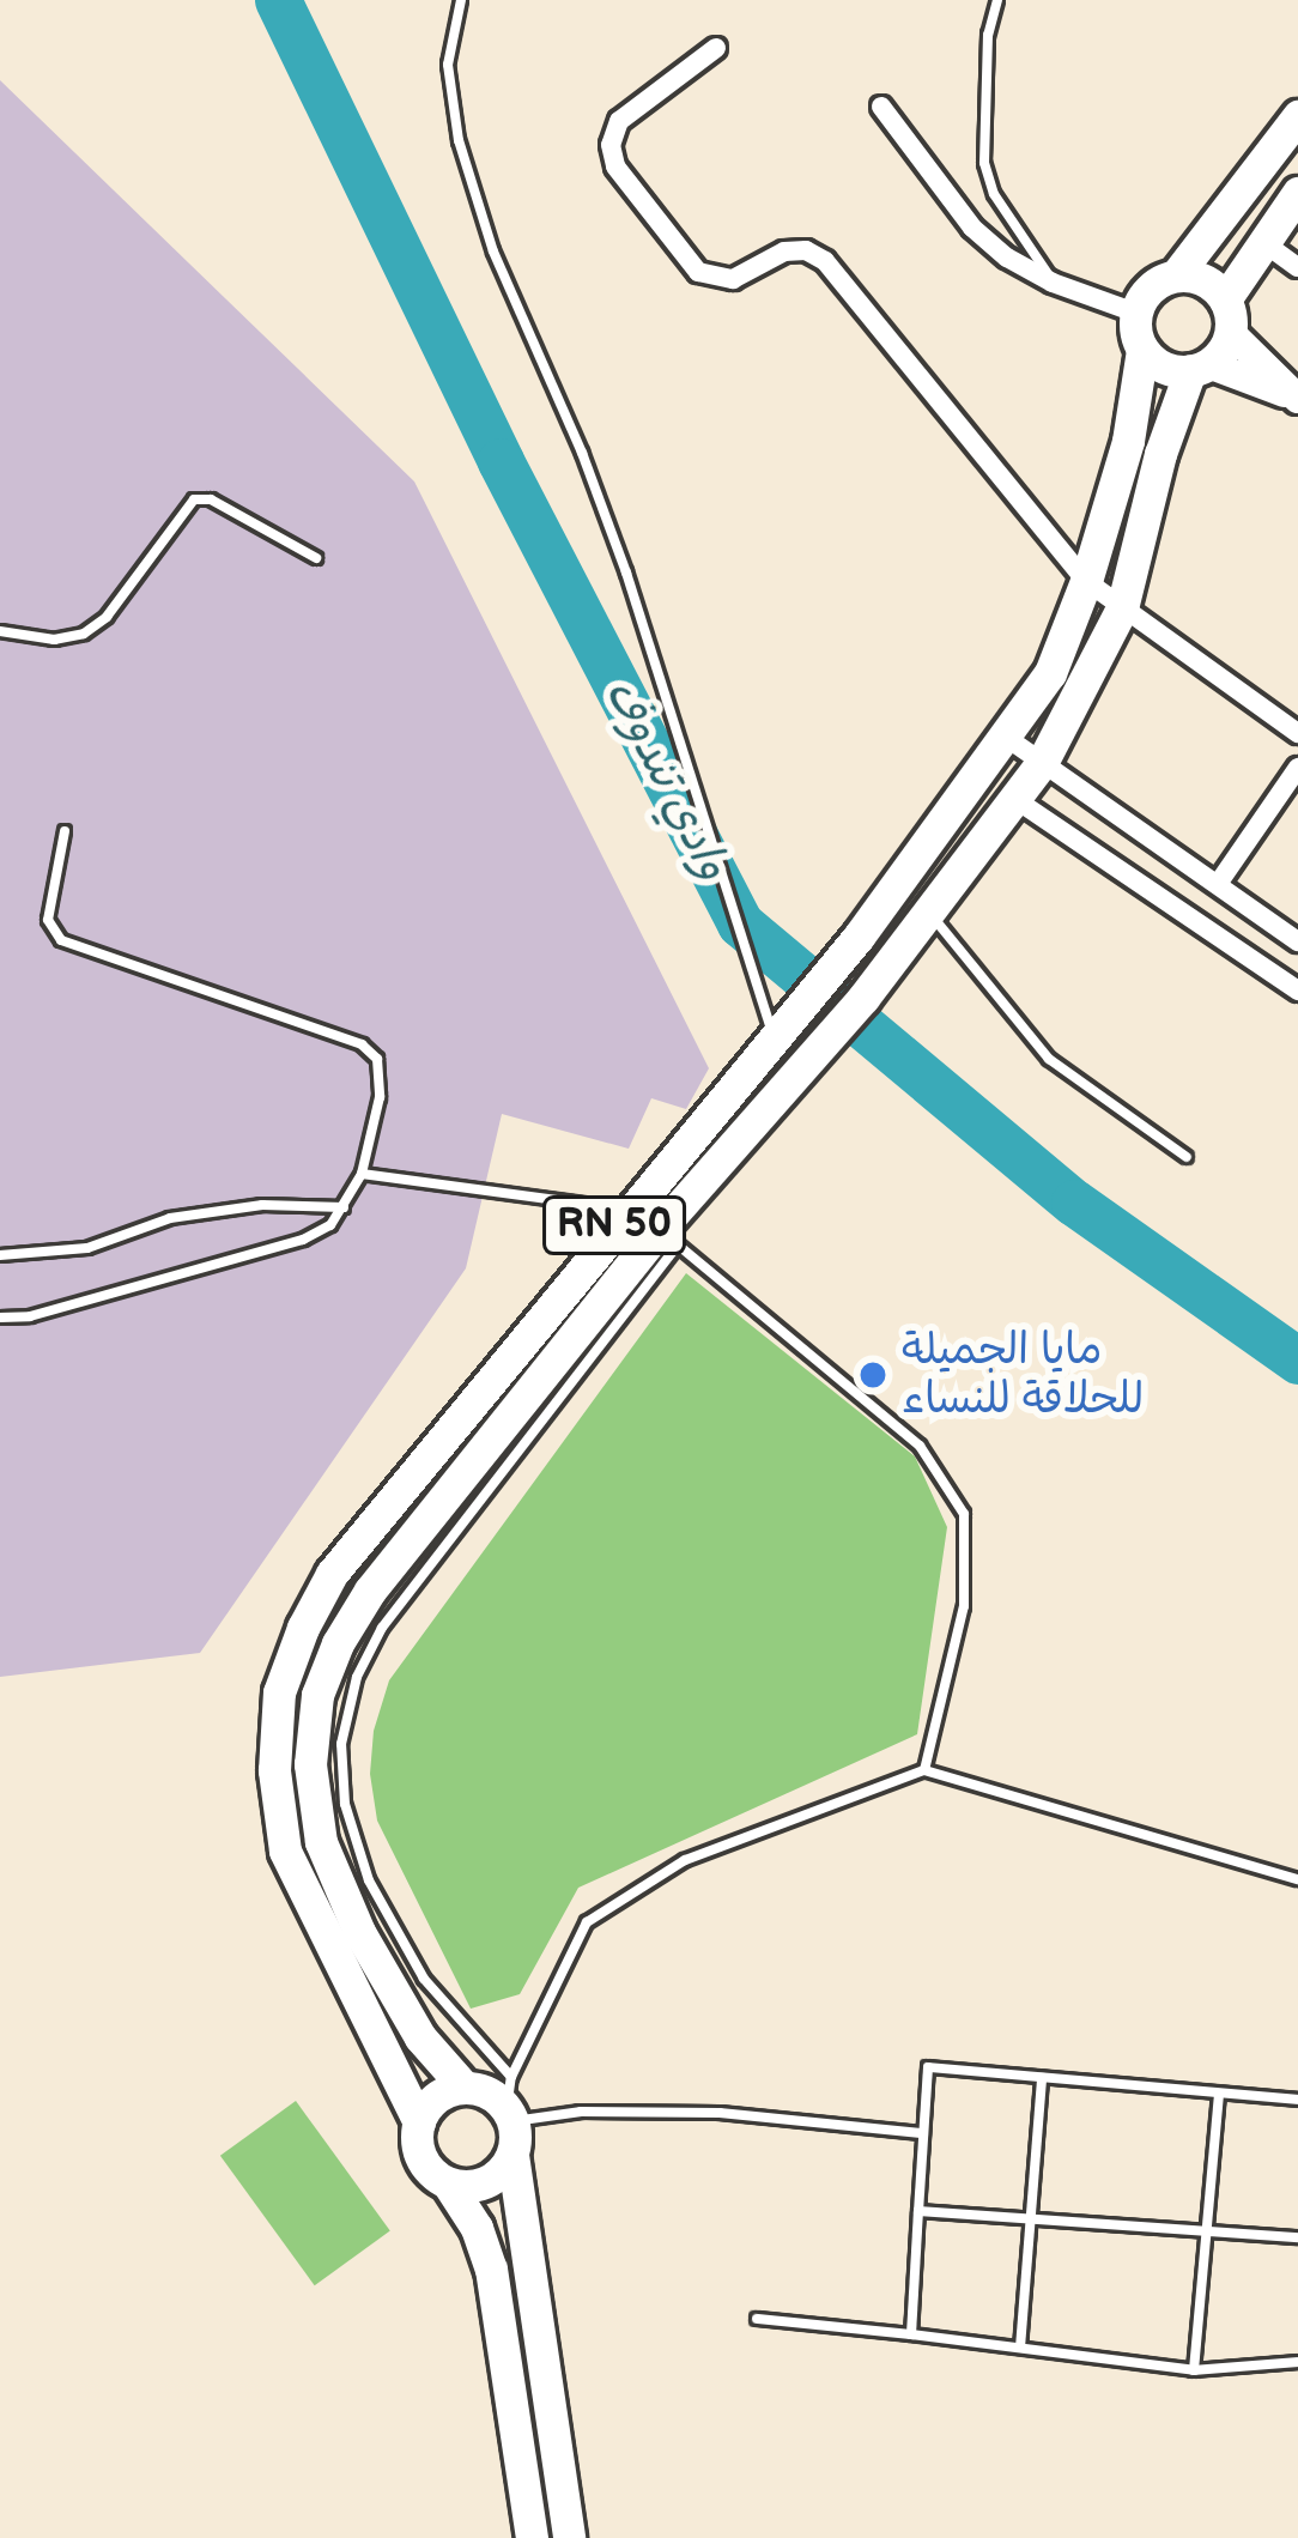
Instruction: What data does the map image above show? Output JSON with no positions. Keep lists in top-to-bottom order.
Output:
{
  "streets": {
    "main road": ["RN 50"]
  },
  "water": ["وادي تندوف"],
  "places": ["مايا الجميلة للحلاقة للنساء"]
}
